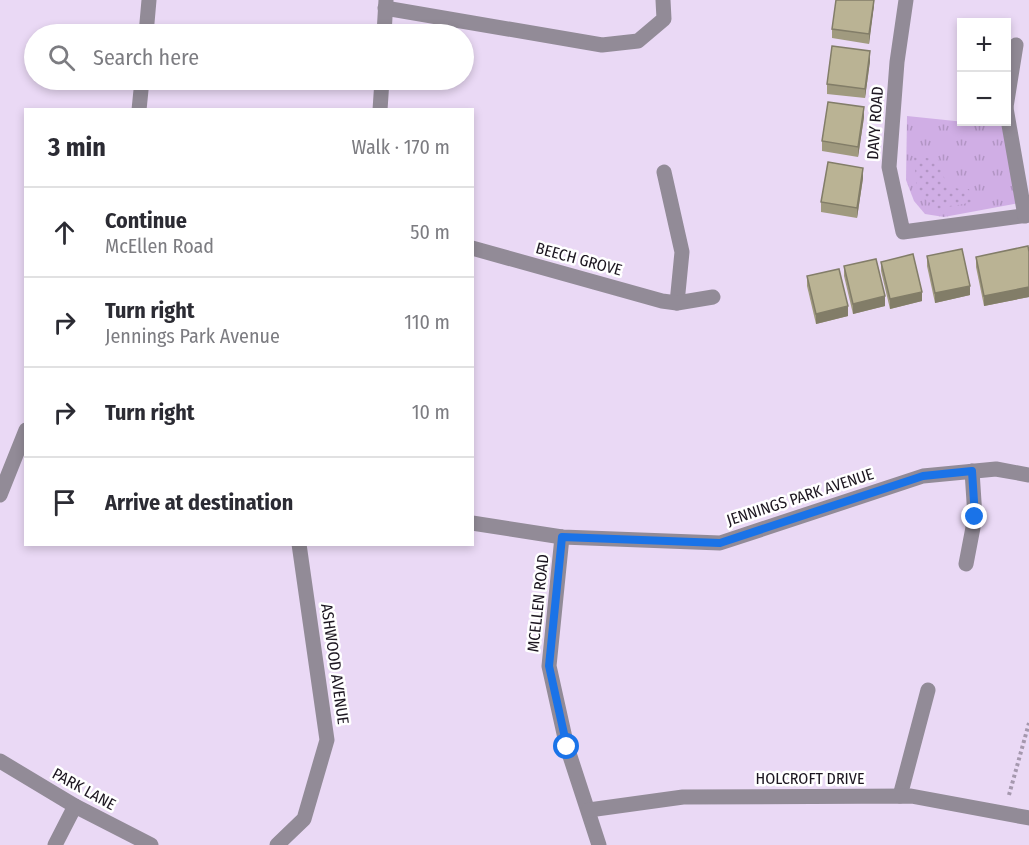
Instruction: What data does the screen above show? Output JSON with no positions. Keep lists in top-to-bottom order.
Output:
{
  "streets": {
    "street": [
      "DAVY ROAD",
      "BEECH GROVE",
      "JENNINGS PARK AVENUE",
      "MCELLEN ROAD",
      "ASHWOOD AVENUE",
      "HOLCROFT DRIVE",
      "PARK LANE"
    ]
  },
  "crossings": [
    ["JENNINGS PARK AVENUE", "MCELLEN ROAD"],
    ["MCELLEN ROAD", "HOLCROFT DRIVE"]
  ],
  "page": {
    "map_buttons": ["+", "−"],
    "search": "Search here",
    "heading": ["3 min", "Walk · 170 m"],
    "list": [
      ["Continue", "McEllen Road", "50 m"],
      ["Turn right", "Jennings Park Avenue", "110 m"],
      ["Turn right", "10 m"],
      "Arrive at destination"
    ]
  }
}
